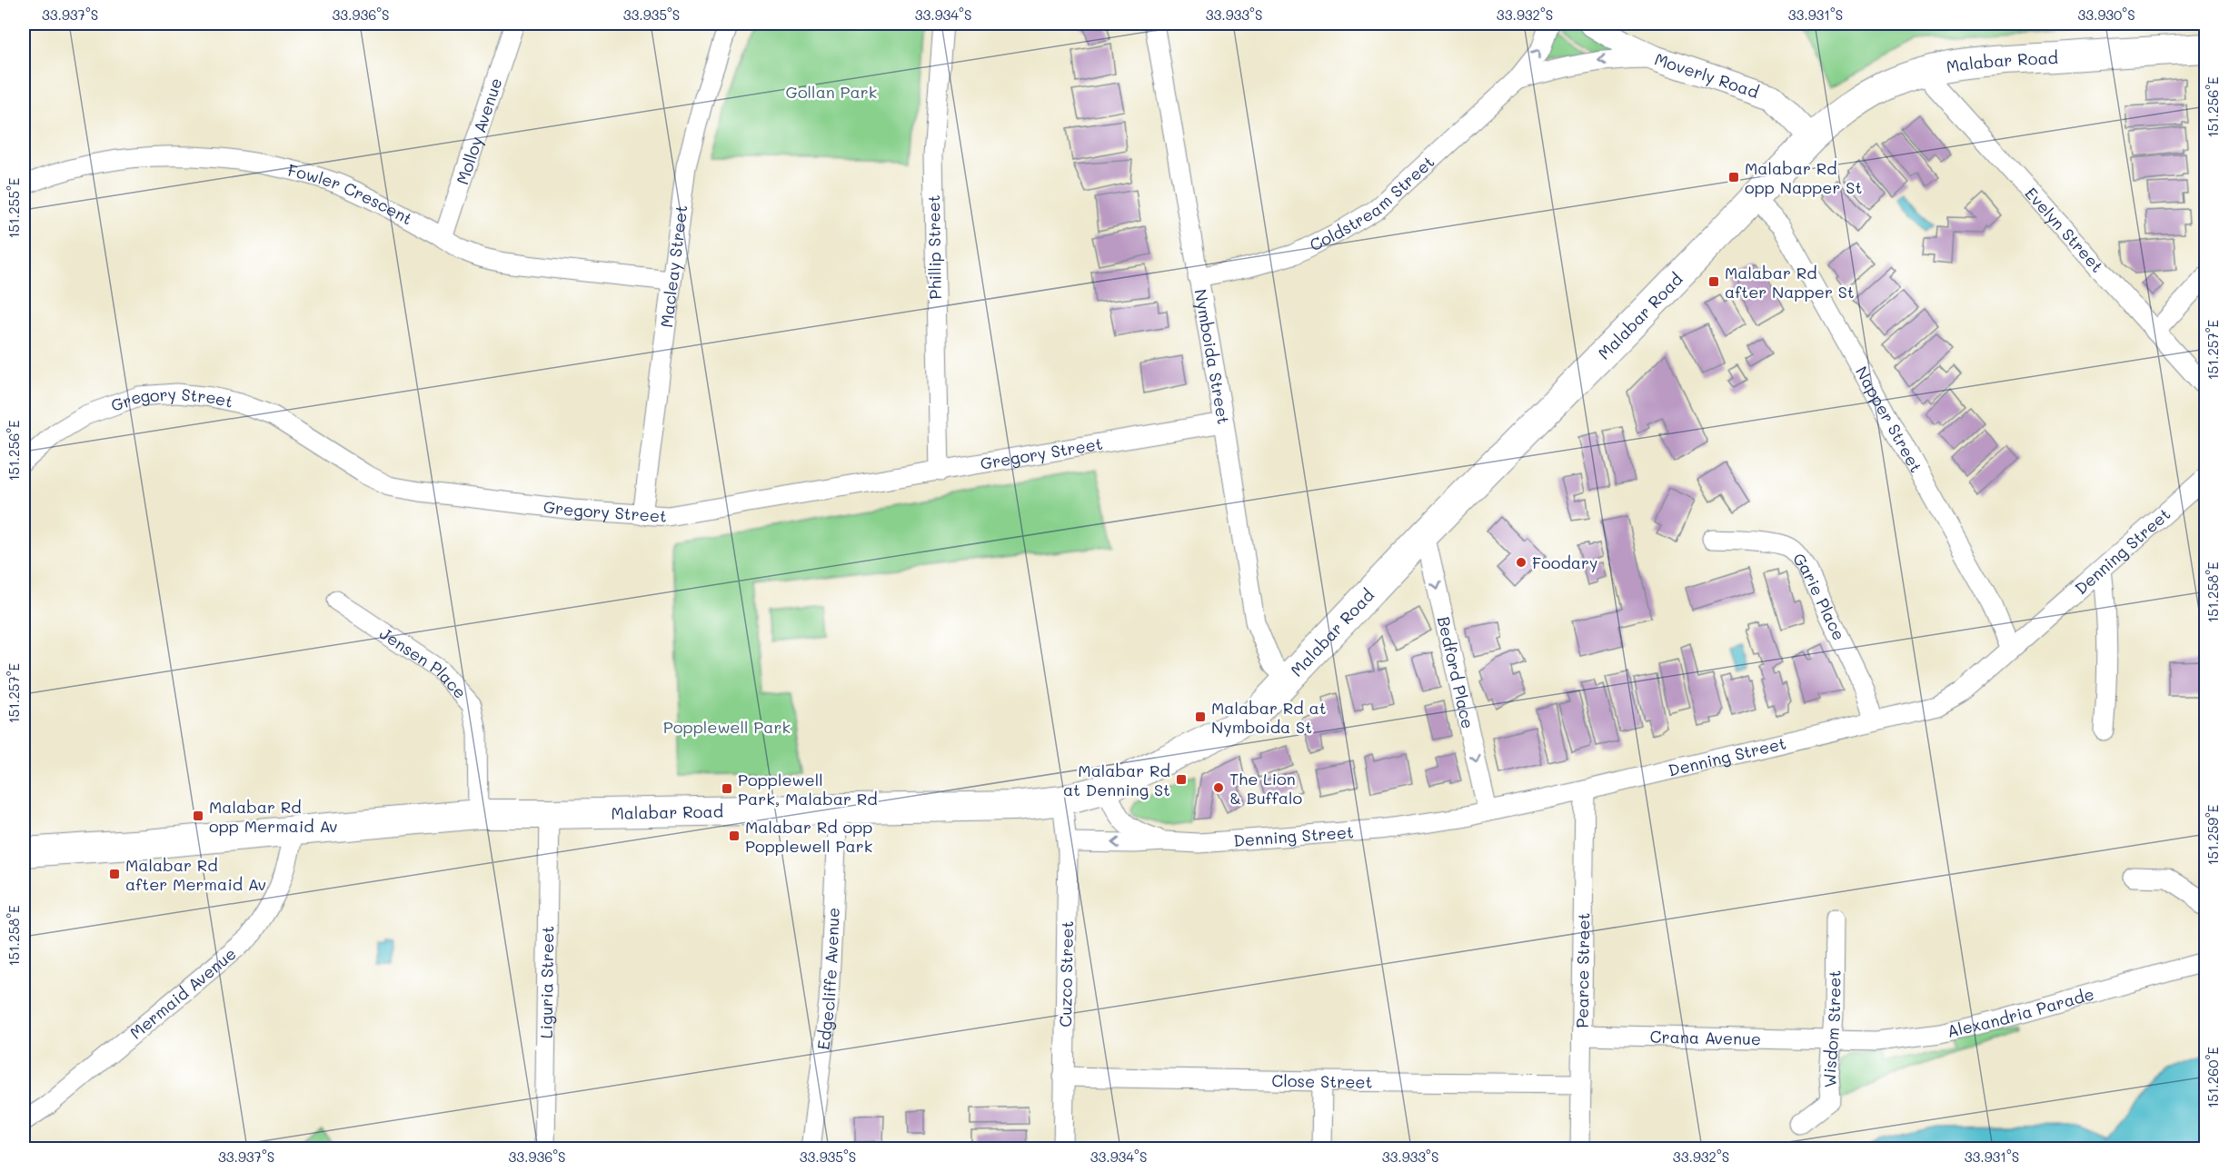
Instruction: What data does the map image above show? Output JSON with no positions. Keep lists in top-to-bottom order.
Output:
{
  "streets": {
    "main road": ["Malabar Road"],
    "street": [
      "Moverly Road",
      "Molloy Avenue",
      "Fowler Crescent",
      "Coldstream Street",
      "Evelyn Street",
      "Phillip Street",
      "Macleay Street",
      "Nymboida Street",
      "Gregory Street",
      "Napper Street",
      "Denning Street",
      "Garie Place",
      "Jensen Place",
      "Bedford Place",
      "Pearce Street",
      "Cuzco Street",
      "Edgecliffe Avenue",
      "Liguria Street",
      "Mermaid Avenue",
      "Alexandria Parade",
      "Wisdom Street",
      "Crana Avenue",
      "Close Street"
    ]
  },
  "crossings": [
    ["Malabar Road", "Moverly Road"],
    ["Malabar Road", "Evelyn Street"],
    ["Malabar Road", "Nymboida Street"],
    ["Malabar Road", "Napper Street"],
    ["Malabar Road", "Denning Street"],
    ["Malabar Road", "Jensen Place"],
    ["Malabar Road", "Bedford Place"],
    ["Malabar Road", "Cuzco Street"],
    ["Malabar Road", "Edgecliffe Avenue"],
    ["Malabar Road", "Liguria Street"],
    ["Malabar Road", "Mermaid Avenue"],
    ["Moverly Road", "Coldstream Street"],
    ["Molloy Avenue", "Fowler Crescent"],
    ["Fowler Crescent", "Macleay Street"],
    ["Coldstream Street", "Nymboida Street"],
    ["Phillip Street", "Gregory Street"],
    ["Macleay Street", "Gregory Street"],
    ["Nymboida Street", "Gregory Street"],
    ["Napper Street", "Denning Street"],
    ["Denning Street", "Garie Place"],
    ["Denning Street", "Bedford Place"],
    ["Denning Street", "Pearce Street"],
    ["Denning Street", "Cuzco Street"],
    ["Pearce Street", "Crana Avenue"],
    ["Pearce Street", "Close Street"],
    ["Cuzco Street", "Close Street"],
    ["Alexandria Parade", "Wisdom Street"],
    ["Alexandria Parade", "Crana Avenue"],
    ["Wisdom Street", "Crana Avenue"]
  ],
  "one_way": ["Bedford Place"],
  "parks": ["Gollan Park", "Popplewell Park"],
  "places": {
    "transit": [
      "Malabar Rd opp Napper St",
      "Malabar Rd after Napper St",
      "Malabar Rd at Nymboida St",
      "Malabar Rd at Denning St",
      "Popplewell Park, Malabar Rd",
      "Malabar Rd opp Mermaid Av",
      "Malabar Rd opp Popplewell Park",
      "Malabar Rd after Mermaid Av"
    ],
    "other": ["Foodary", "The Lion & Buffalo"]
  },
  "coordinates": [
    "33.937°S",
    "33.936°S",
    "33.935°S",
    "33.934°S",
    "33.933°S",
    "33.932°S",
    "33.931°S",
    "33.930°S",
    "151.256°E",
    "151.255°E",
    "151.257°E",
    "151.258°E",
    "151.259°E",
    "151.260°E"
  ]
}
